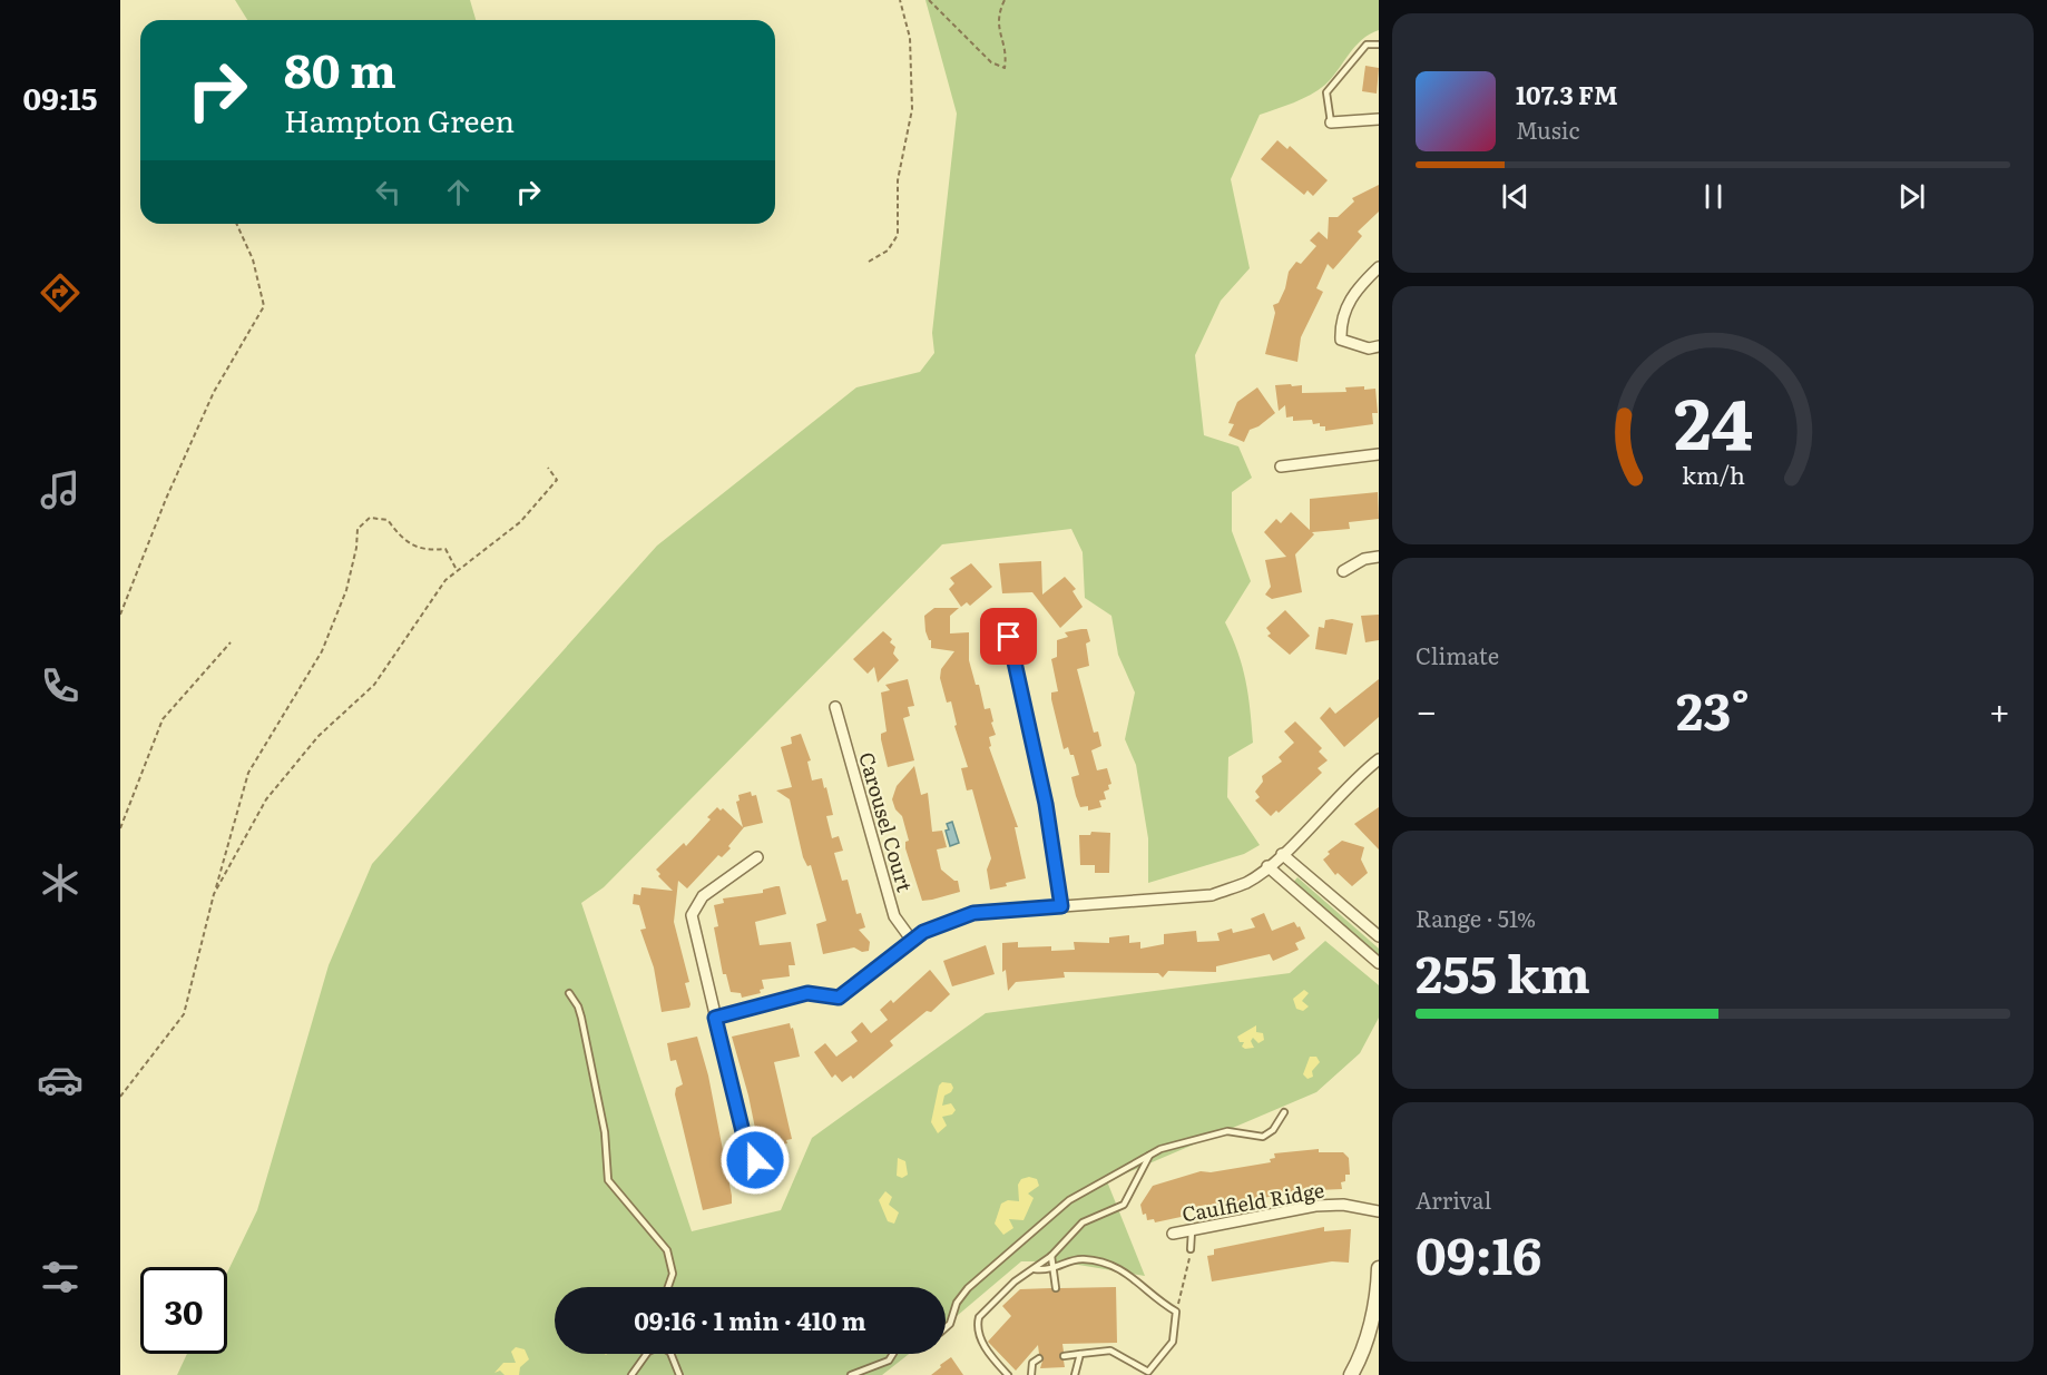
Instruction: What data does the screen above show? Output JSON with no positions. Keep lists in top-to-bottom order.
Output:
{
  "streets": {
    "street": ["Carousel Court", "Caulfield Ridge"]
  },
  "page": {
    "tabs": "09:15",
    "turn": ["80 m", "Hampton Green"],
    "song": ["107.3 FM", "Music"],
    "tile": [
      "Climate",
      ["Range · 51%", "255 km"],
      ["Arrival", "09:16"]
    ],
    "heat": ["−", "23°", "+"],
    "limit": "30",
    "trip": "09:16 · 1 min · 410 m",
    "gauge": ["24", "km/h"]
  }
}
